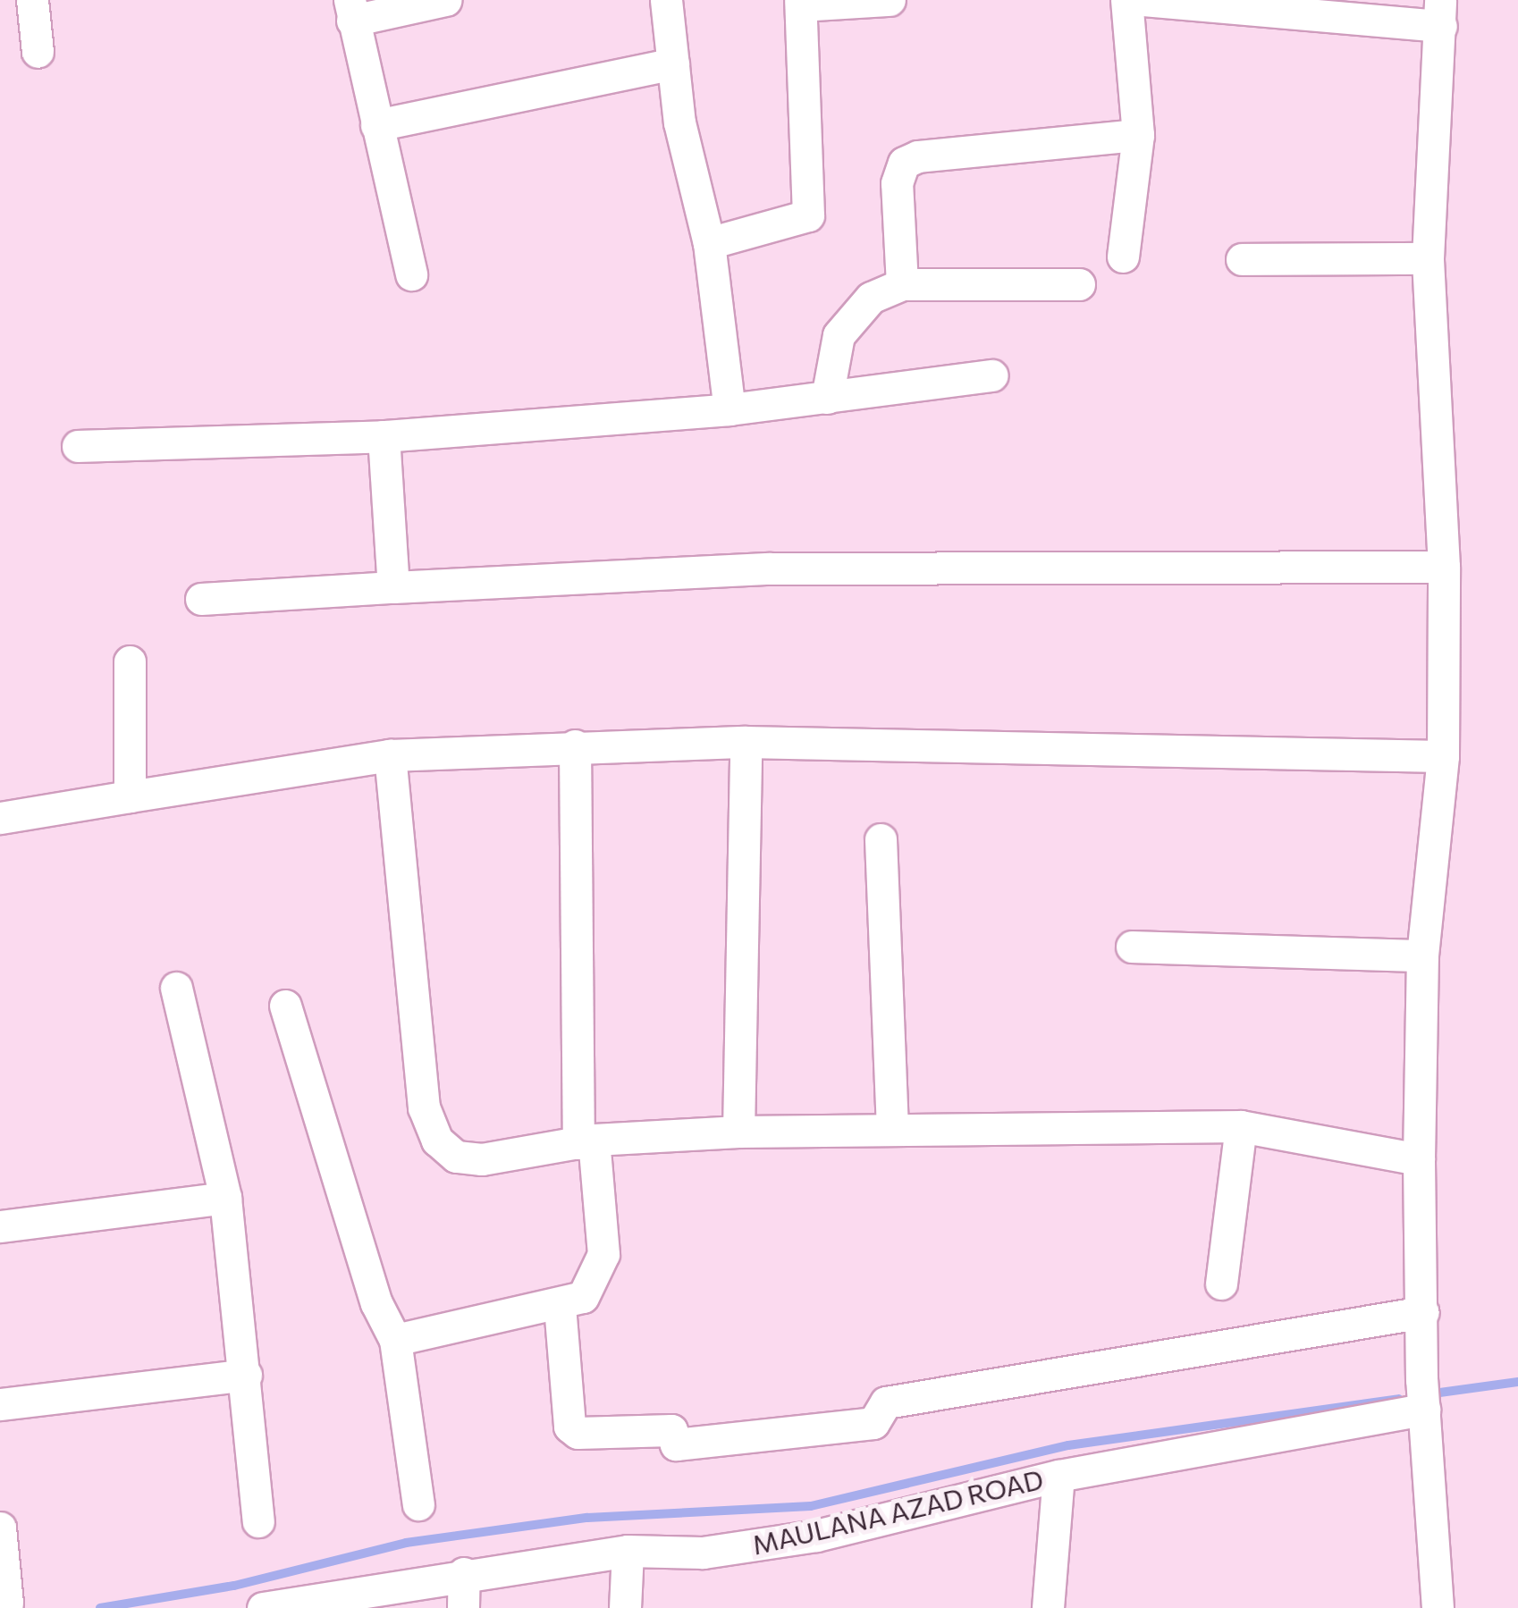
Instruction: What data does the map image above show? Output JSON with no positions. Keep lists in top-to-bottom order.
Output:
{
  "streets": {
    "street": ["MAULANA AZAD ROAD"]
  }
}
